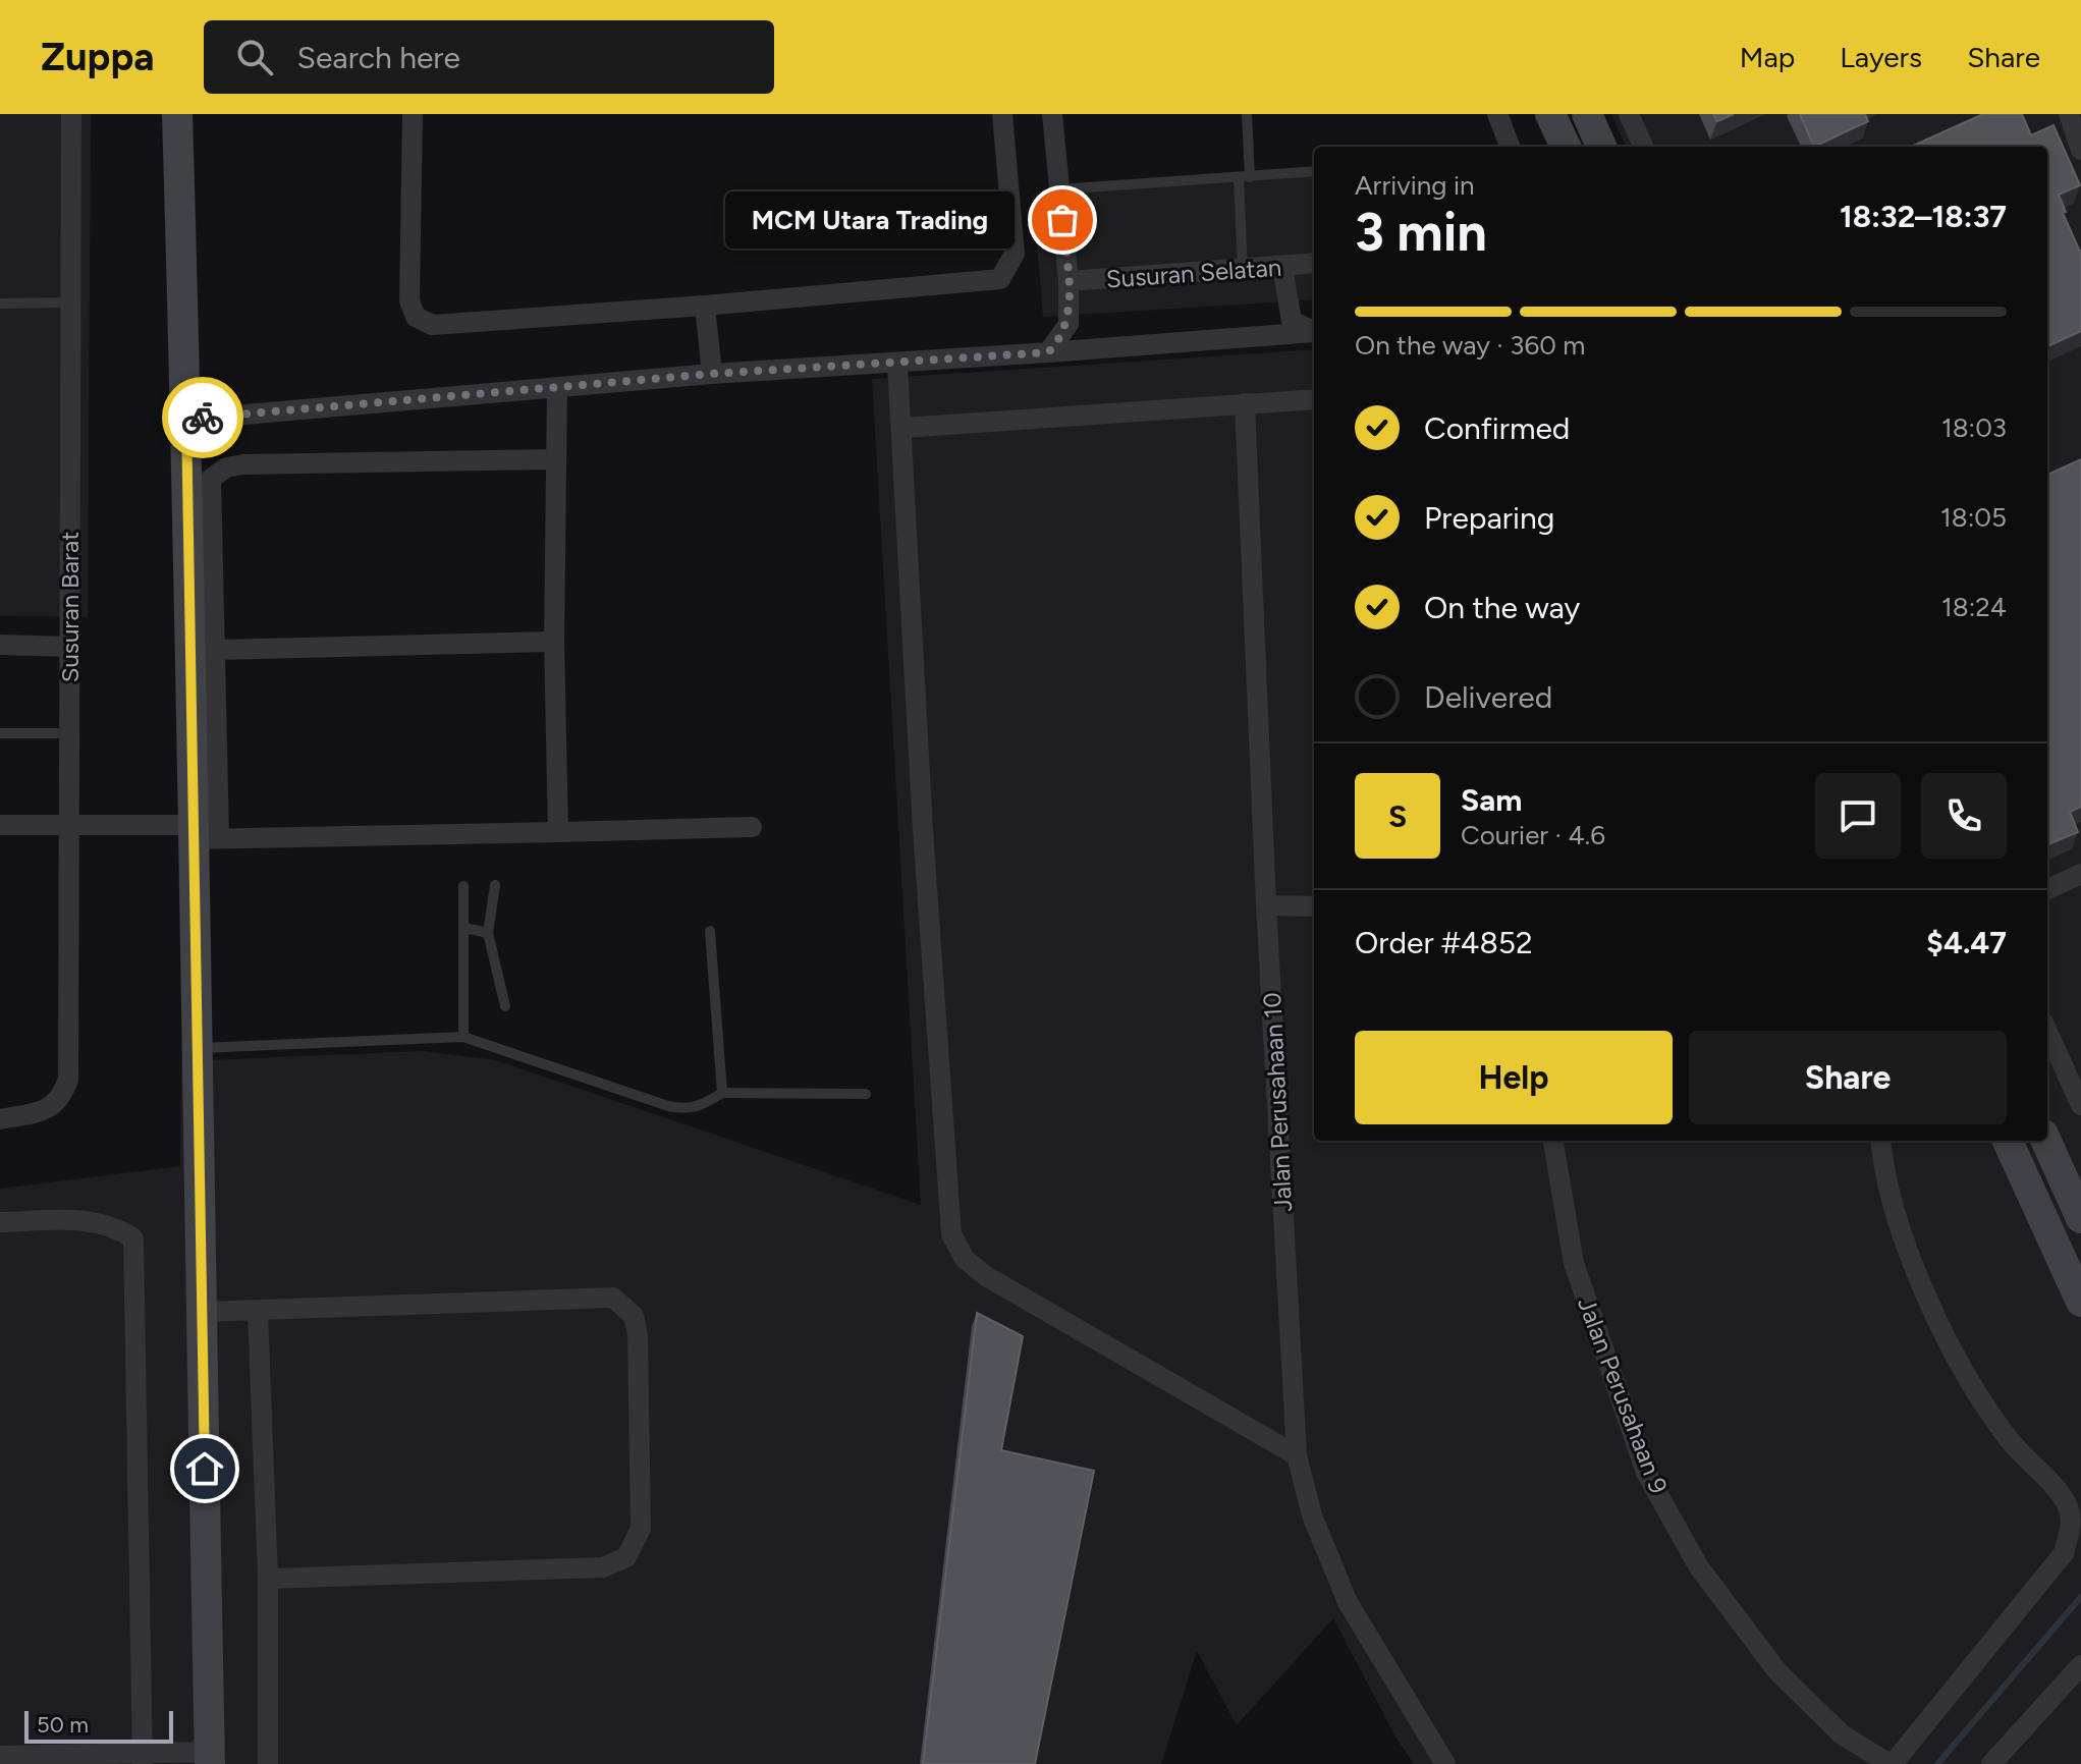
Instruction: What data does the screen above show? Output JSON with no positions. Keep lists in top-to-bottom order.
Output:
{
  "streets": {
    "street": [
      "Susuran Selatan",
      "Susuran Barat",
      "Jalan Perusahaan 10",
      "Jalan Perusahaan 9"
    ]
  },
  "places": ["MCM Utara Trading"],
  "scale_bar": "50 m",
  "page": {
    "header": "Zuppa",
    "search": "Search here",
    "nav": ["Map", "Layers", "Share"],
    "heading": ["3 min", "Arriving in", "18:32–18:37"],
    "panel": [
      "Sam",
      "Courier · 4.6",
      "Order #4852",
      "$4.47"
    ],
    "bubble": "MCM Utara Trading",
    "bar": "On the way · 360 m",
    "list": [
      ["Confirmed", "18:03"],
      ["Preparing", "18:05"],
      ["On the way", "18:24"],
      "Delivered"
    ],
    "round": "S",
    "buttons": ["Help", "Share"],
    "scale": "50 m"
  }
}
